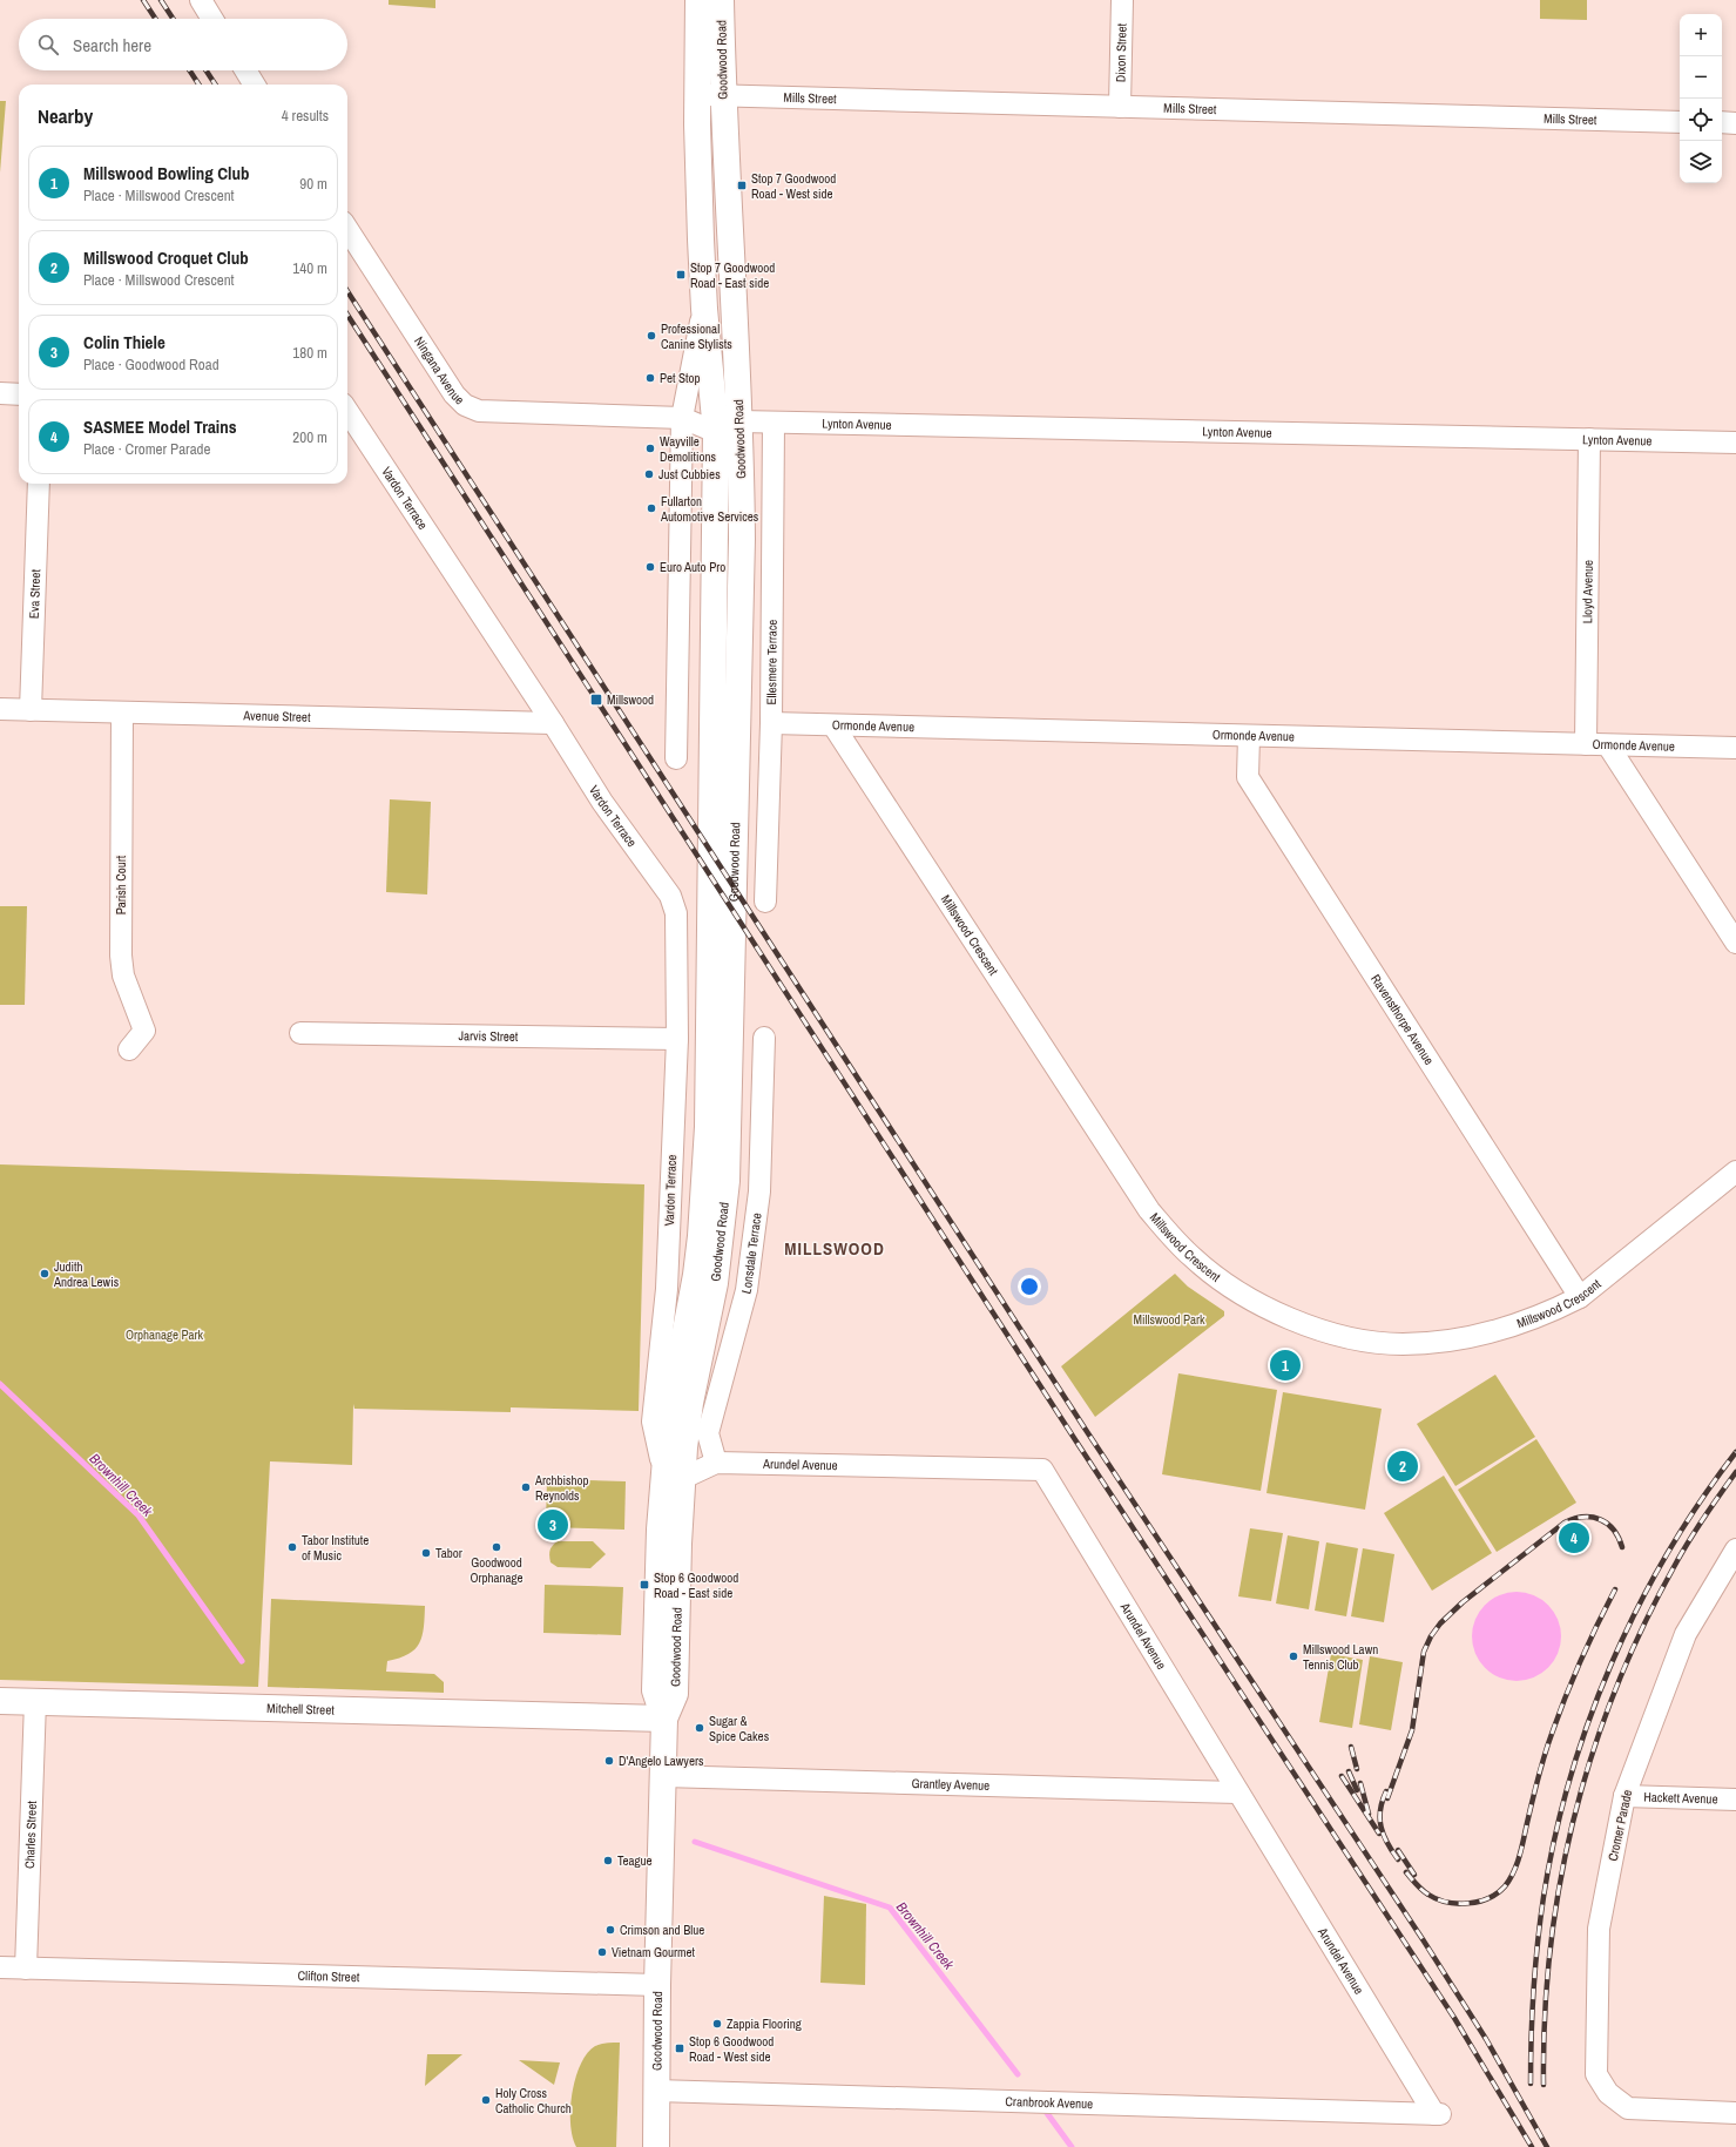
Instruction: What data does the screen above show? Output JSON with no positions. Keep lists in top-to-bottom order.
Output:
{
  "streets": {
    "main road": ["Goodwood Road", "Mitchell Street"],
    "street": [
      "Dixon Street",
      "Mills Street",
      "Ningana Avenue",
      "Lynton Avenue",
      "Vardon Terrace",
      "Lloyd Avenue",
      "Eva Street",
      "Ellesmere Terrace",
      "Avenue Street",
      "Ormonde Avenue",
      "Parish Court",
      "Millswood Crescent",
      "Ravensthorpe Avenue",
      "Jarvis Street",
      "Lonsdale Terrace",
      "Arundel Avenue",
      "Grantley Avenue",
      "Hackett Avenue",
      "Cromer Parade",
      "Charles Street",
      "Clifton Street",
      "Cranbrook Avenue"
    ]
  },
  "crossings": [
    ["Dixon Street", "Mills Street"],
    ["Goodwood Road", "Mills Street"],
    ["Goodwood Road", "Ningana Avenue"],
    ["Goodwood Road", "Lynton Avenue"],
    ["Goodwood Road", "Vardon Terrace"],
    ["Goodwood Road", "Arundel Avenue"],
    ["Goodwood Road", "Mitchell Street"],
    ["Goodwood Road", "Grantley Avenue"],
    ["Goodwood Road", "Clifton Street"],
    ["Goodwood Road", "Cranbrook Avenue"],
    ["Lynton Avenue", "Lloyd Avenue"],
    ["Lynton Avenue", "Ellesmere Terrace"],
    ["Vardon Terrace", "Avenue Street"],
    ["Vardon Terrace", "Jarvis Street"],
    ["Vardon Terrace", "Arundel Avenue"],
    ["Lloyd Avenue", "Ormonde Avenue"],
    ["Eva Street", "Avenue Street"],
    ["Ellesmere Terrace", "Ormonde Avenue"],
    ["Avenue Street", "Parish Court"],
    ["Ormonde Avenue", "Millswood Crescent"],
    ["Ormonde Avenue", "Ravensthorpe Avenue"],
    ["Millswood Crescent", "Ravensthorpe Avenue"],
    ["Lonsdale Terrace", "Arundel Avenue"],
    ["Arundel Avenue", "Grantley Avenue"],
    ["Arundel Avenue", "Cranbrook Avenue"],
    ["Mitchell Street", "Charles Street"],
    ["Hackett Avenue", "Cromer Parade"],
    ["Charles Street", "Clifton Street"]
  ],
  "districts": ["MILLSWOOD"],
  "water": ["Brownhill Creek"],
  "parks": ["Millswood Park", "Orphanage Park"],
  "places": {
    "transit": [
      "Stop 7 Goodwood Road - West side",
      "Stop 7 Goodwood Road - East side",
      "Millswood",
      "Stop 6 Goodwood Road - East side",
      "Stop 6 Goodwood Road - West side"
    ],
    "other": [
      "Professional Canine Stylists",
      "Pet Stop",
      "Wayville Demolitions",
      "Just Cubbies",
      "Fullarton Automotive Services",
      "Euro Auto Pro",
      "Judith Andrea Lewis",
      "Archbishop Reynolds",
      "Tabor Institute of Music",
      "Goodwood Orphanage",
      "Tabor",
      "Millswood Lawn Tennis Club",
      "Sugar & Spice Cakes",
      "D'Angelo Lawyers",
      "Teague",
      "Crimson and Blue",
      "Vietnam Gourmet",
      "Zappia Flooring",
      "Holy Cross Catholic Church"
    ]
  },
  "page": {
    "map_buttons": ["+", "−"],
    "search": "Search here",
    "heading": ["Nearby", "4 results"],
    "list": [
      {
        "mark": "1",
        "name": "Millswood Bowling Club",
        "note": "Place · Millswood Crescent",
        "value": "90 m"
      },
      {
        "mark": "2",
        "name": "Millswood Croquet Club",
        "note": "Place · Millswood Crescent",
        "value": "140 m"
      },
      {
        "mark": "3",
        "name": "Colin Thiele",
        "note": "Place · Goodwood Road",
        "value": "180 m"
      },
      {
        "mark": "4",
        "name": "SASMEE Model Trains",
        "note": "Place · Cromer Parade",
        "value": "200 m"
      }
    ],
    "pins": [
      "1",
      "2",
      "3",
      "4"
    ]
  }
}
